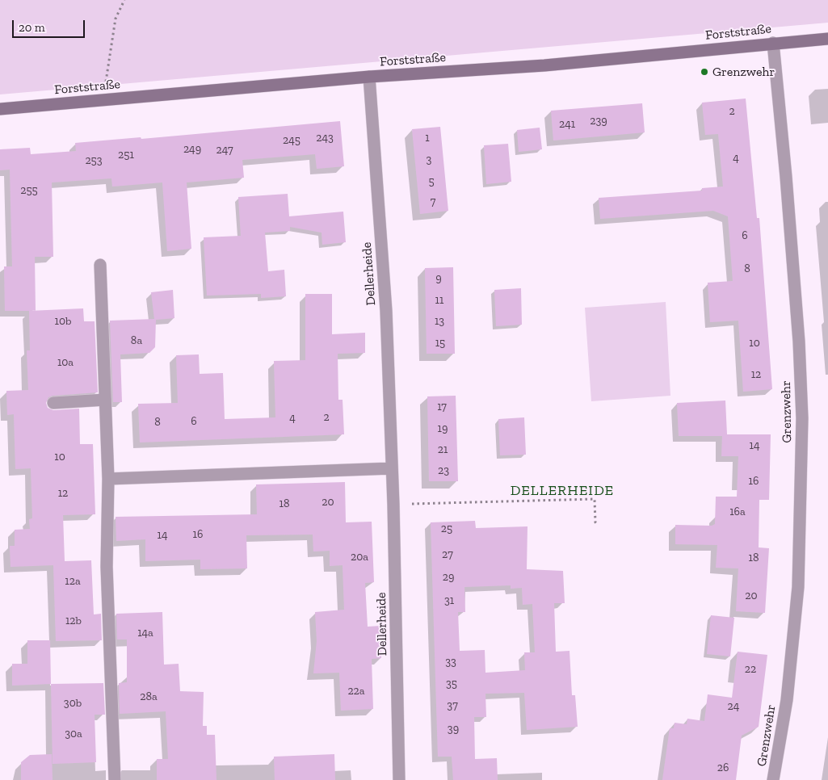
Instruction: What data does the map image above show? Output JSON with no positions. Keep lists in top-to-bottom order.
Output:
{
  "streets": {
    "street": ["Forststraße", "Dellerheide", "Grenzwehr"]
  },
  "crossings": [
    ["Forststraße", "Dellerheide"],
    ["Forststraße", "Grenzwehr"]
  ],
  "districts": ["DELLERHEIDE"],
  "places": ["Grenzwehr"],
  "house_numbers": [
    "2",
    "239",
    "241",
    "243",
    "1",
    "245",
    "249",
    "247",
    "251",
    "4",
    "3",
    "253",
    "5",
    "255",
    "7",
    "6",
    "8",
    "9",
    "11",
    "10b",
    "13",
    "8a",
    "15",
    "10",
    "10a",
    "12",
    "17",
    "2",
    "4",
    "6",
    "8",
    "19",
    "14",
    "21",
    "10",
    "23",
    "16",
    "12",
    "20",
    "18",
    "16a",
    "25",
    "16",
    "14",
    "27",
    "20a",
    "18",
    "29",
    "12a",
    "20",
    "31",
    "12b",
    "14a",
    "33",
    "22",
    "35",
    "22a",
    "28a",
    "30b",
    "37",
    "24",
    "39",
    "30a",
    "26"
  ],
  "scale_bar": "20 m"
}
